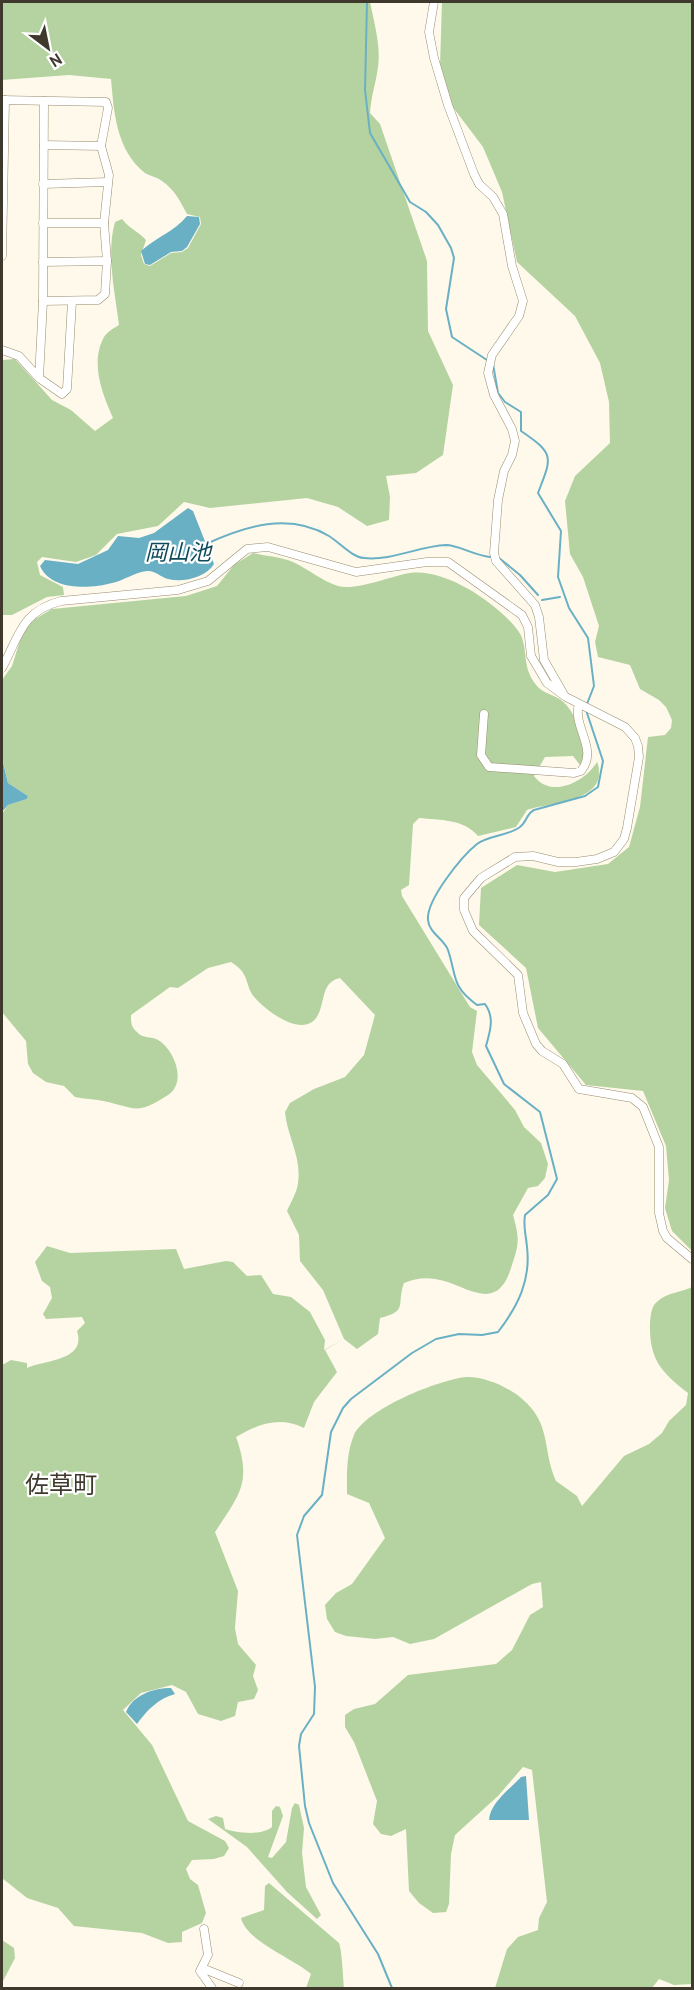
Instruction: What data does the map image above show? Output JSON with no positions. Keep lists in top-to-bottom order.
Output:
{
  "districts": ["佐草町"],
  "water": ["岡山池"],
  "north": "bottom right"
}
